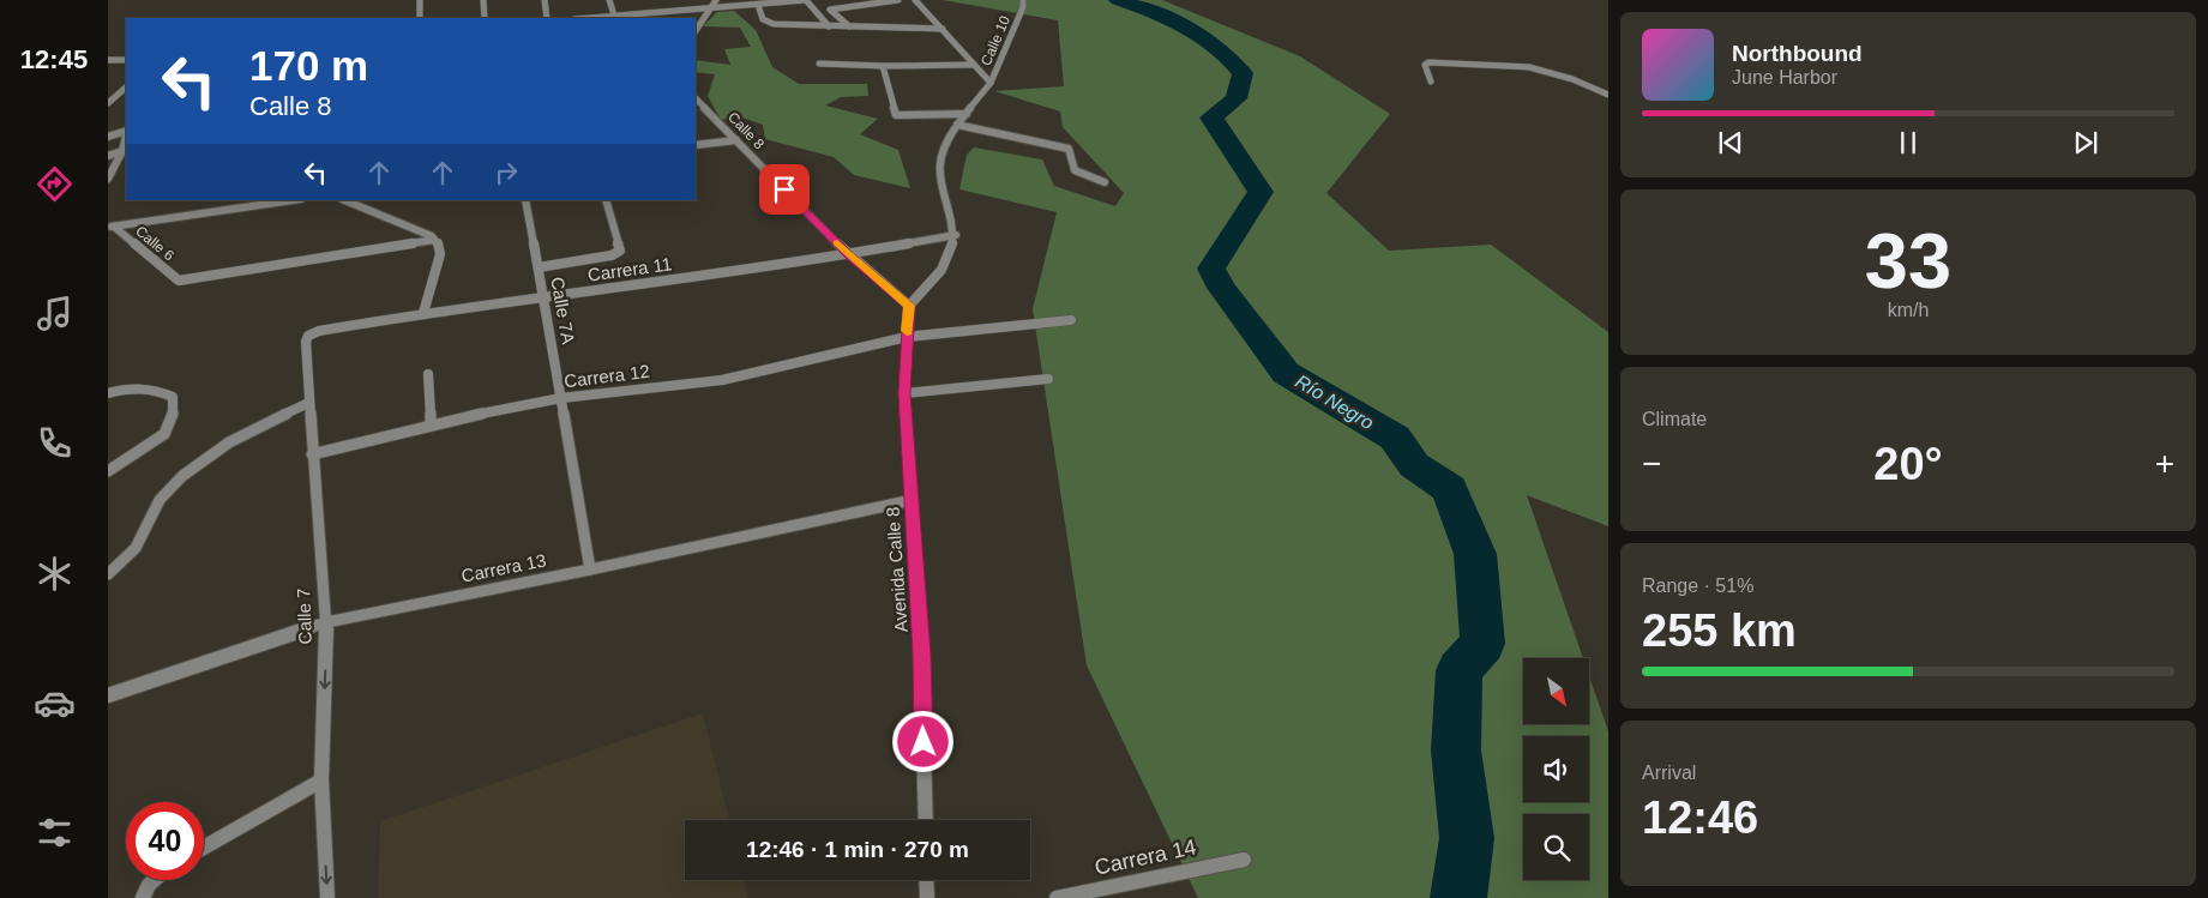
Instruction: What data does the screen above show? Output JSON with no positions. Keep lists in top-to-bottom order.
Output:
{
  "streets": {
    "street": [
      "Calle 10",
      "Calle 8",
      "Calle 6",
      "Carrera 11",
      "Calle 7A",
      "Carrera 12",
      "Carrera 13",
      "Avenida Calle 8",
      "Calle 7",
      "Carrera 14"
    ]
  },
  "crossings": [
    ["Calle 10", "Carrera 11"],
    ["Calle 8", "Carrera 11"],
    ["Calle 8", "Avenida Calle 8"],
    ["Carrera 11", "Calle 7A"],
    ["Carrera 11", "Calle 7"],
    ["Calle 7A", "Carrera 12"],
    ["Calle 7A", "Carrera 13"],
    ["Carrera 12", "Avenida Calle 8"],
    ["Carrera 12", "Calle 7"],
    ["Carrera 13", "Avenida Calle 8"],
    ["Carrera 13", "Calle 7"]
  ],
  "one_way": ["Calle 7"],
  "water": ["Río Negro"],
  "north": "bottom right",
  "page": {
    "tabs": "12:45",
    "turn": ["170 m", "Calle 8"],
    "song": ["Northbound", "June Harbor"],
    "tile": [
      ["33", "km/h"],
      "Climate",
      ["Range · 51%", "255 km"],
      ["Arrival", "12:46"]
    ],
    "heat": ["−", "20°", "+"],
    "limit": "40",
    "trip": "12:46 · 1 min · 270 m"
  }
}
